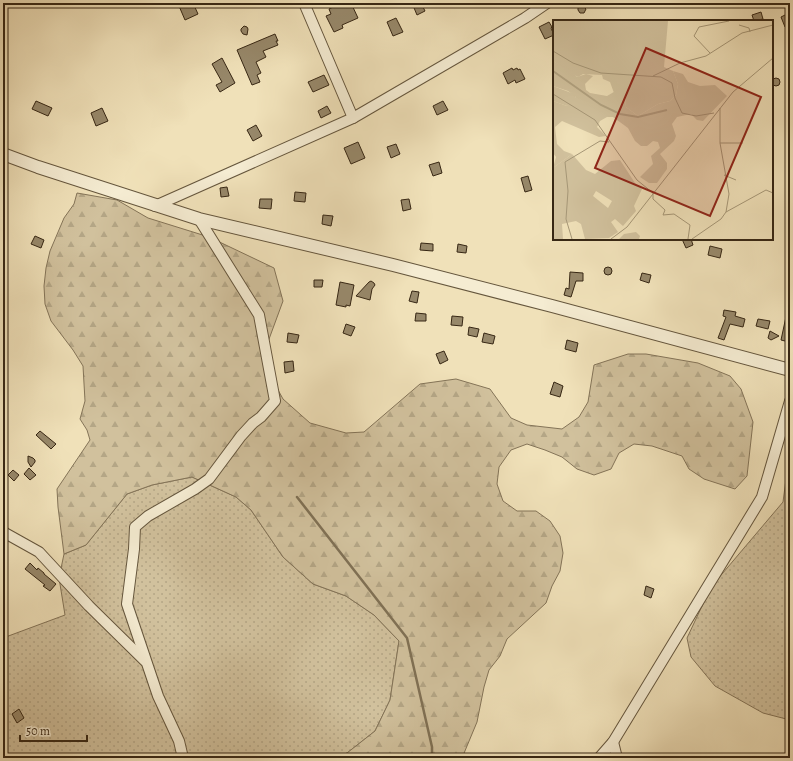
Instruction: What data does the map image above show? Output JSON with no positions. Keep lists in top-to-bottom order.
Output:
{
  "scale_bar": "50 m"
}
